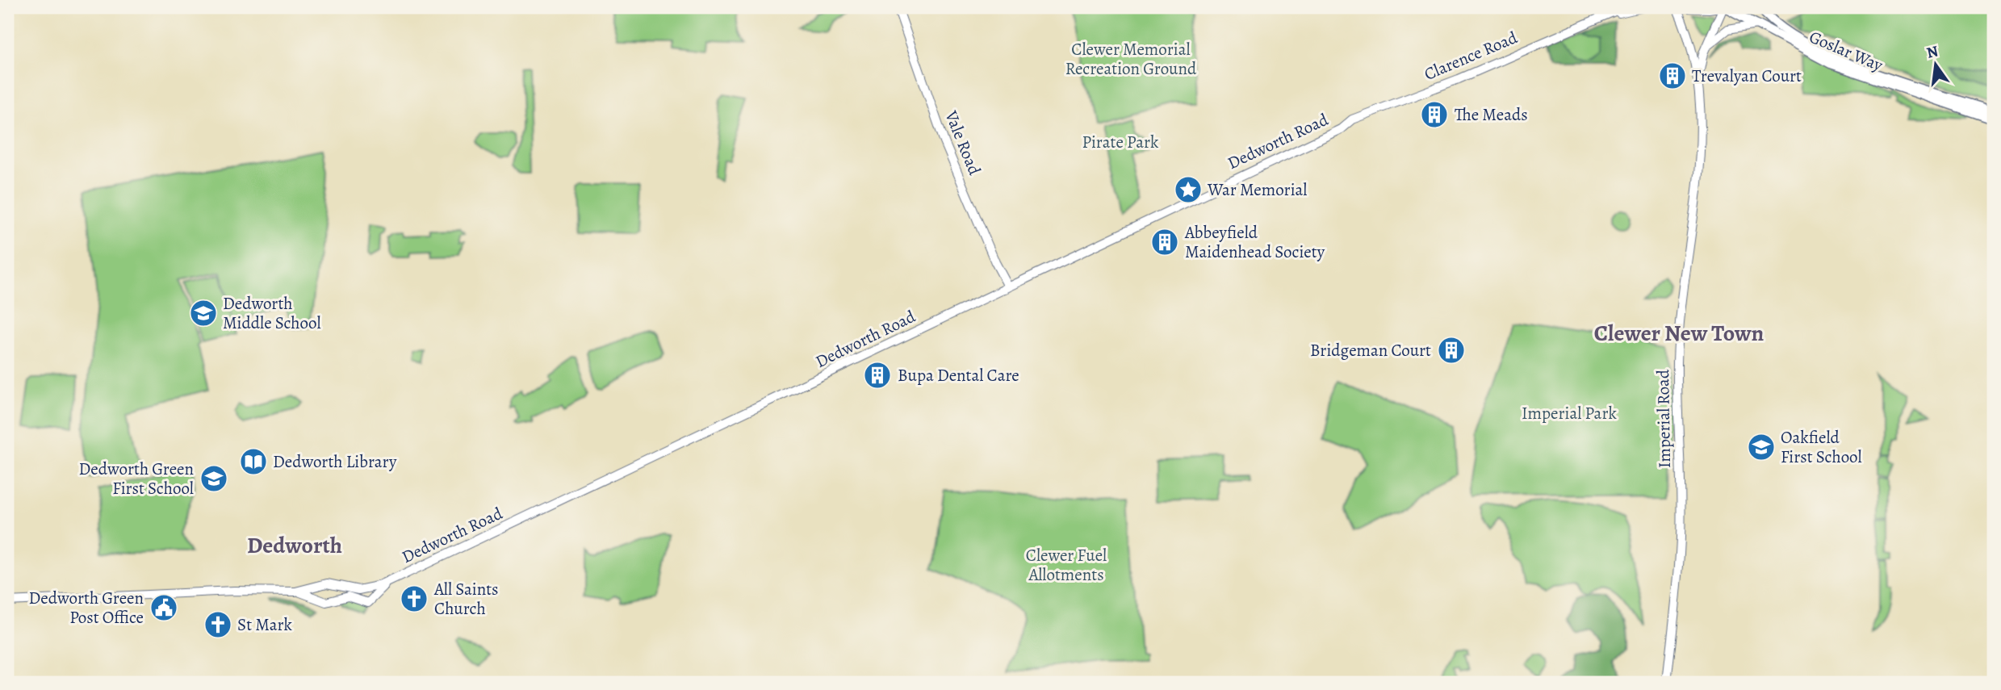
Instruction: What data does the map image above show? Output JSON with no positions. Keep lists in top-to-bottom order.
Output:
{
  "streets": {
    "main road": [
      "Goslar Way",
      "Clarence Road",
      "Dedworth Road",
      "Vale Road",
      "Imperial Road"
    ]
  },
  "crossings": [
    ["Goslar Way", "Imperial Road"],
    ["Clarence Road", "Dedworth Road"],
    ["Dedworth Road", "Vale Road"]
  ],
  "districts": ["Clewer New Town", "Dedworth"],
  "parks": [
    "Clewer Memorial Recreation Ground",
    "Pirate Park",
    "Imperial Park",
    "Clewer Fuel Allotments"
  ],
  "places": {
    "building": [
      "Trevalyan Court",
      "The Meads",
      "Abbeyfield Maidenhead Society",
      "Bridgeman Court",
      "Bupa Dental Care"
    ],
    "place": ["War Memorial"],
    "school or university": ["Dedworth Middle School", "Oakfield First School", "Dedworth Green First School"],
    "library": ["Dedworth Library"],
    "church": ["All Saints Church", "St Mark"],
    "public building": ["Dedworth Green Post Office"]
  },
  "north": "top"
}
